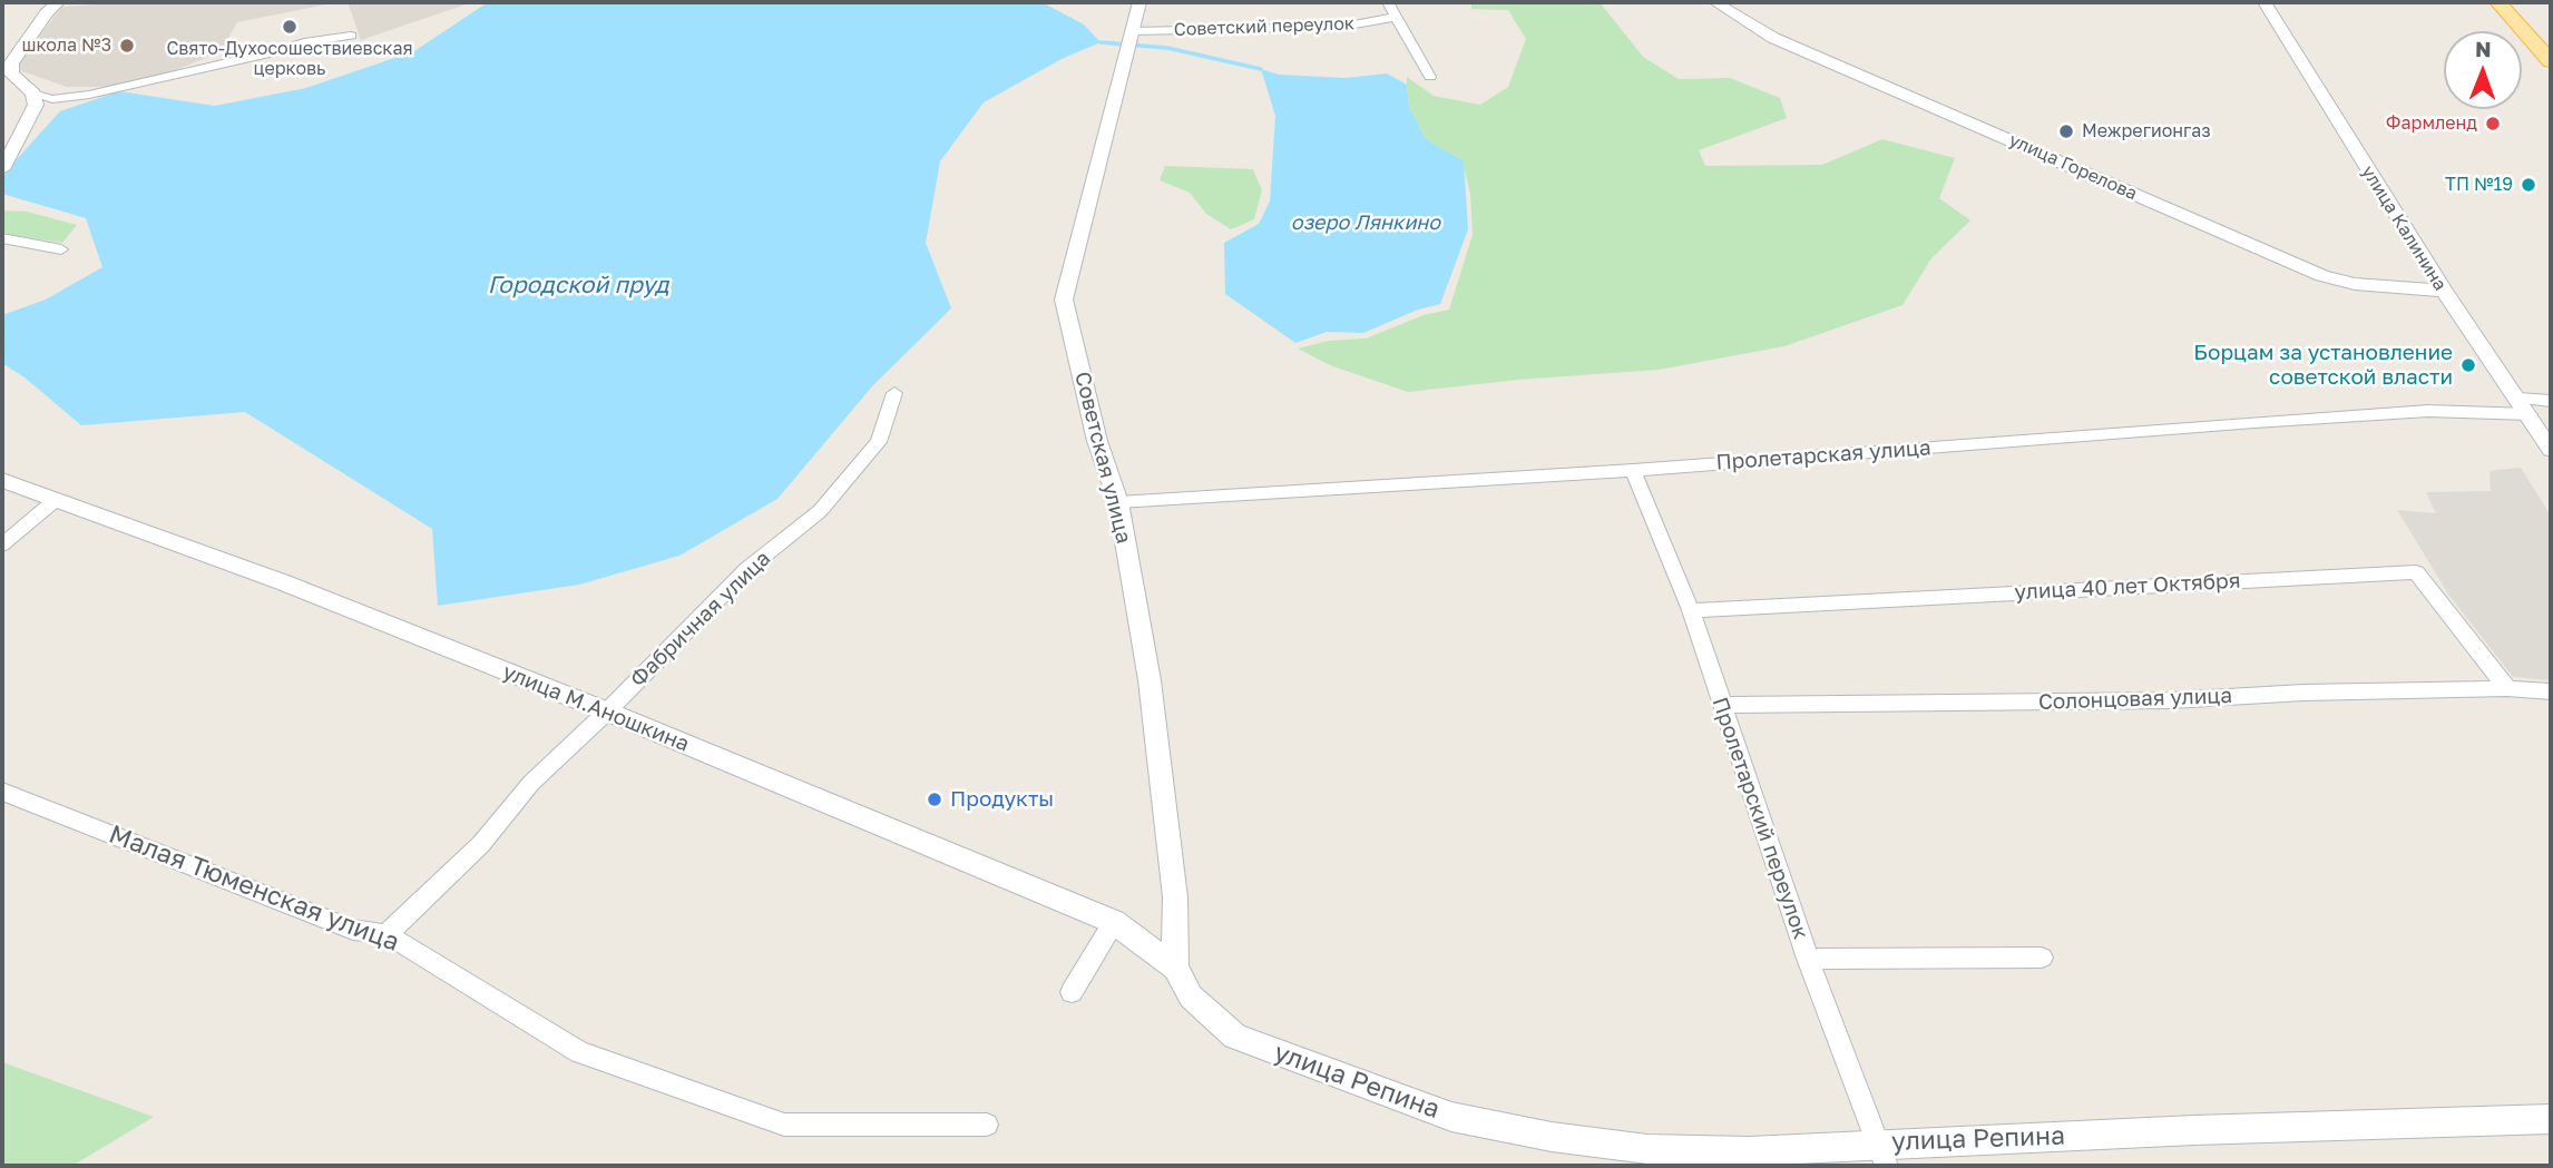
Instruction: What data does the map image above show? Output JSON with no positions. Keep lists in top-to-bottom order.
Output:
{
  "streets": {
    "street": [
      "Советский переулок",
      "улица Горелова",
      "улица Калинина",
      "Пролетарская улица",
      "Советская улица",
      "улица 40 лет Октября",
      "Фабричная улица",
      "Солонцовая улица",
      "улица М.Аношкина",
      "Пролетарский переулок",
      "Малая Тюменская улица",
      "улица Репина"
    ]
  },
  "crossings": [
    ["Советский переулок", "Советская улица"],
    ["улица Горелова", "улица Калинина"],
    ["улица Калинина", "Пролетарская улица"],
    ["Пролетарская улица", "Советская улица"],
    ["Пролетарская улица", "Пролетарский переулок"],
    ["Советская улица", "улица М.Аношкина"],
    ["Советская улица", "улица Репина"],
    ["улица 40 лет Октября", "Солонцовая улица"],
    ["улица 40 лет Октября", "Пролетарский переулок"],
    ["Фабричная улица", "улица М.Аношкина"],
    ["Фабричная улица", "Малая Тюменская улица"],
    ["Солонцовая улица", "Пролетарский переулок"],
    ["улица М.Аношкина", "улица Репина"],
    ["Пролетарский переулок", "улица Репина"]
  ],
  "water": ["озеро Лянкино", "Городской пруд"],
  "places": [
    "Свято-Духосошествиевская церковь",
    "школа №3",
    "Фармленд",
    "Межрегионгаз",
    "ТП №19",
    "Борцам за установление советской власти",
    "Продукты"
  ],
  "north": "top"
}
